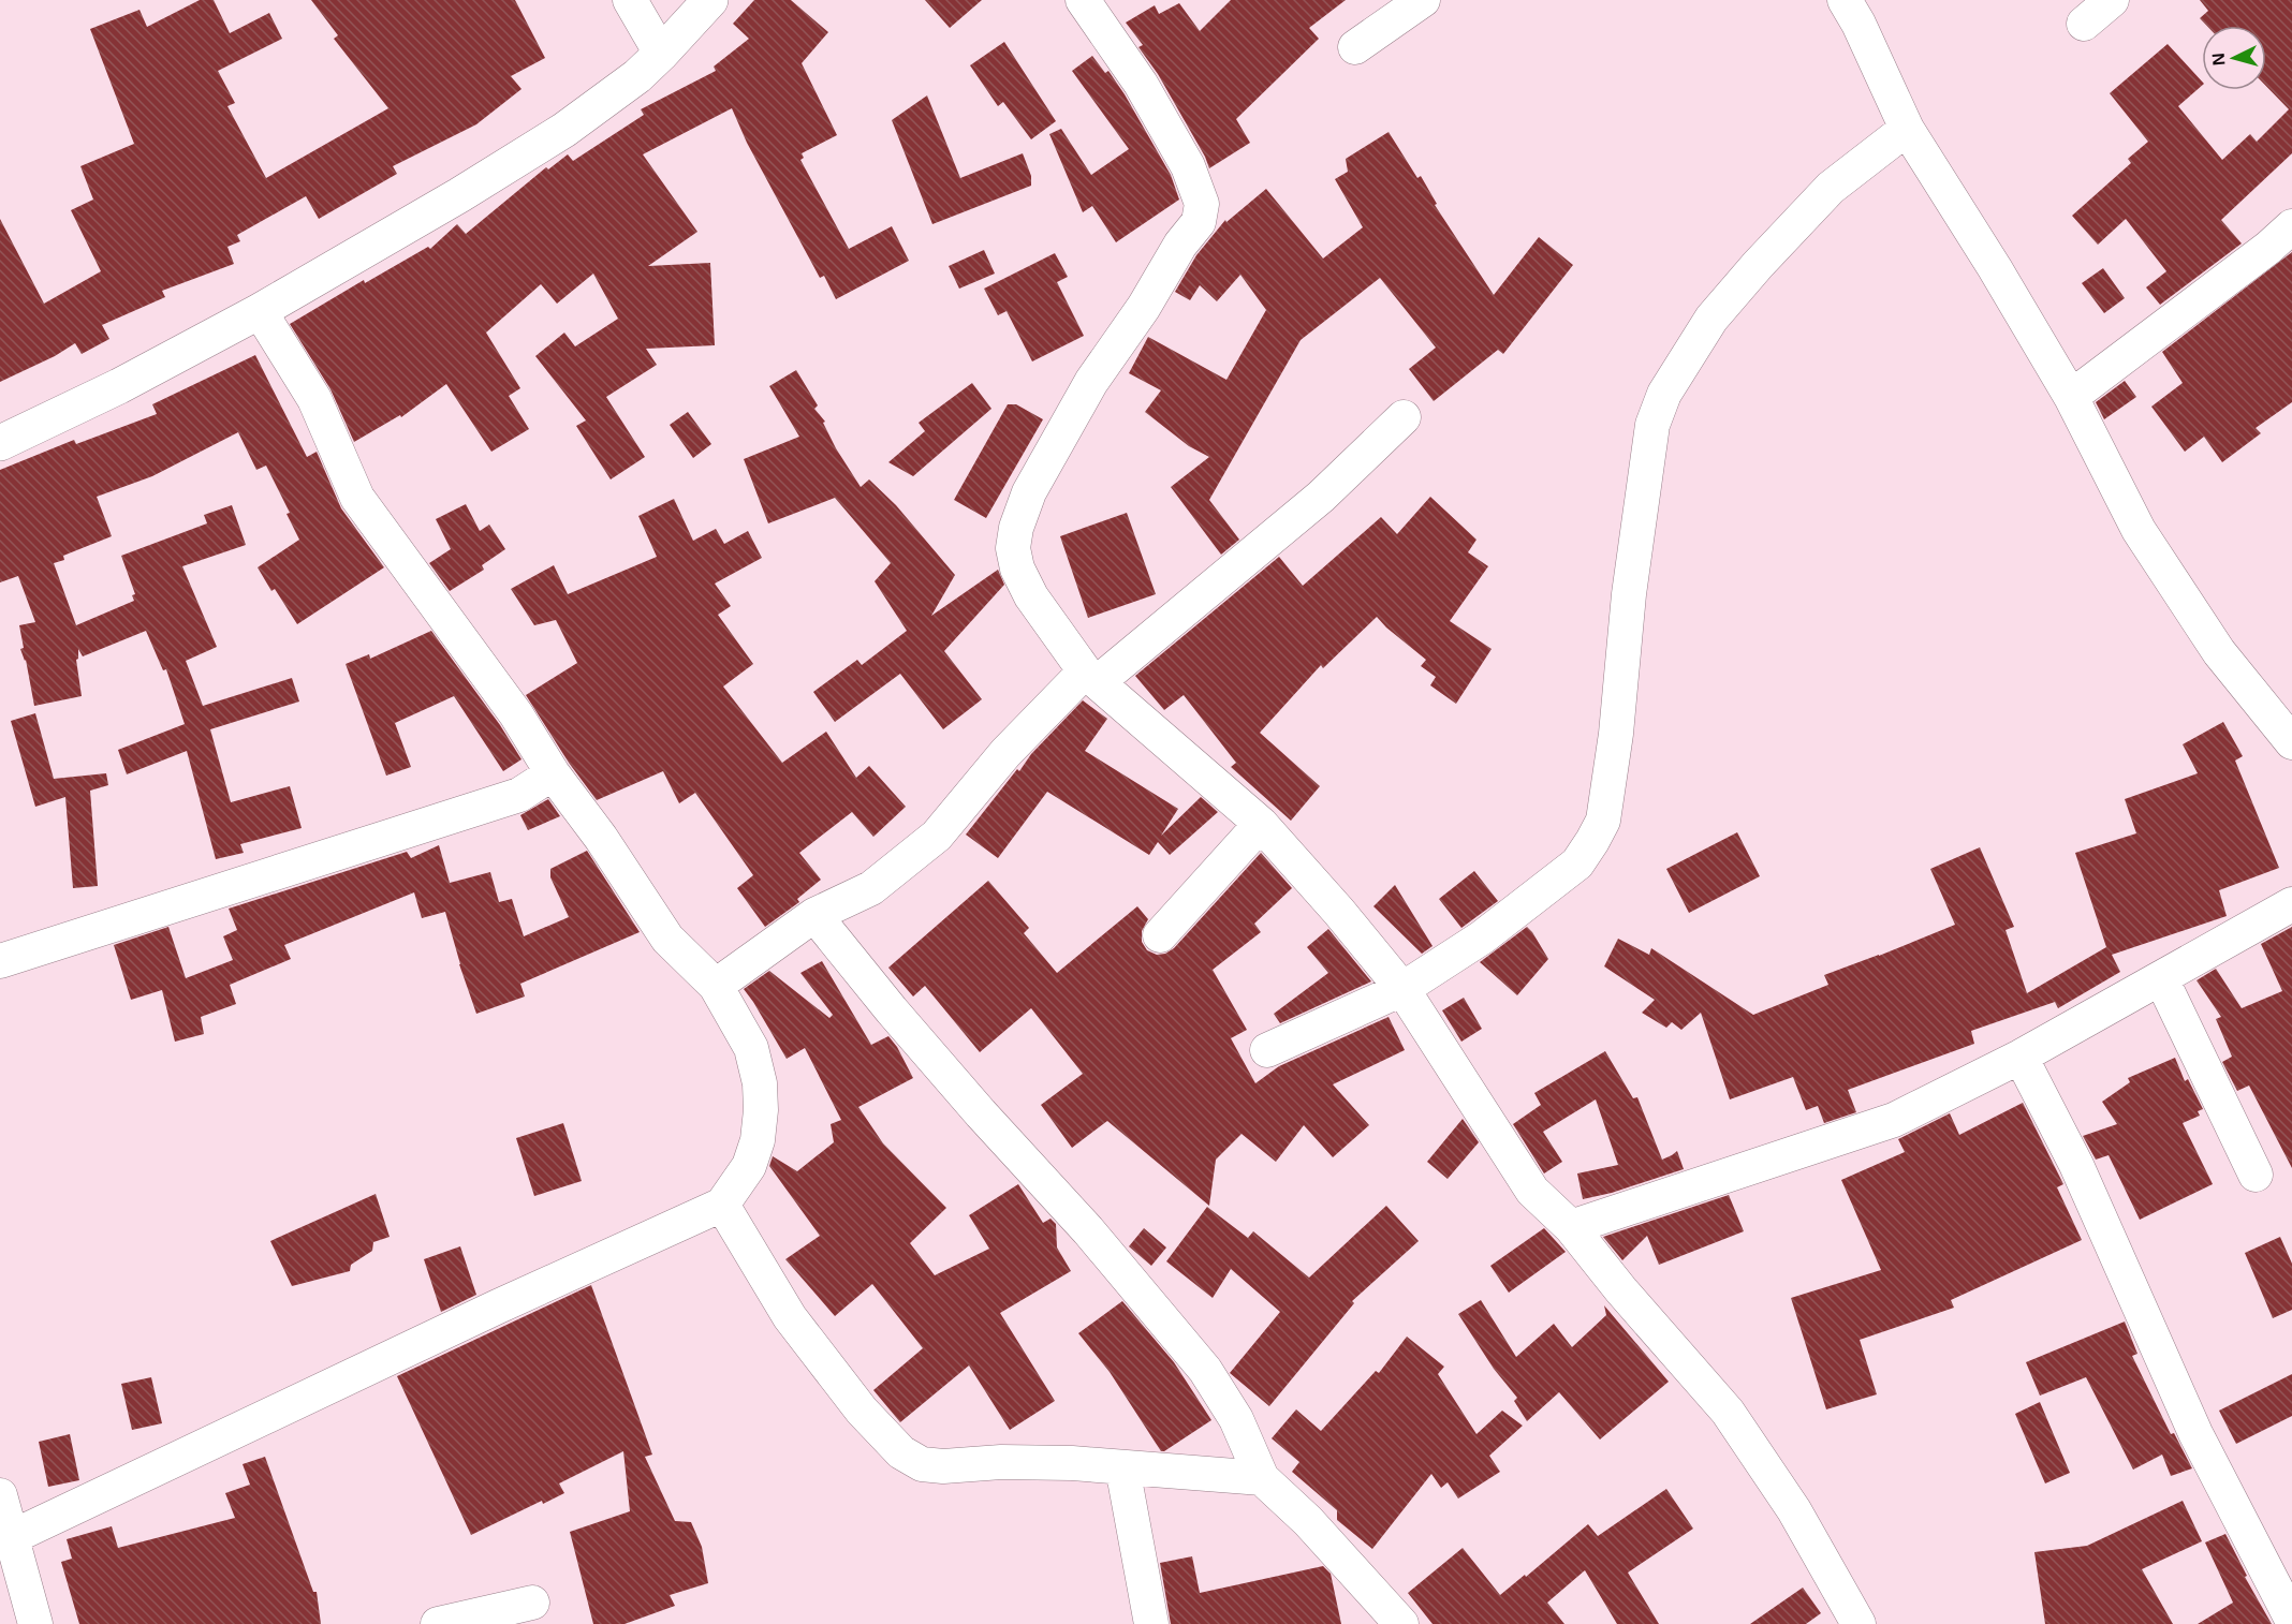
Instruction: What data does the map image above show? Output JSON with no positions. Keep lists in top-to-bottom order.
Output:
{
  "north": "left"
}
